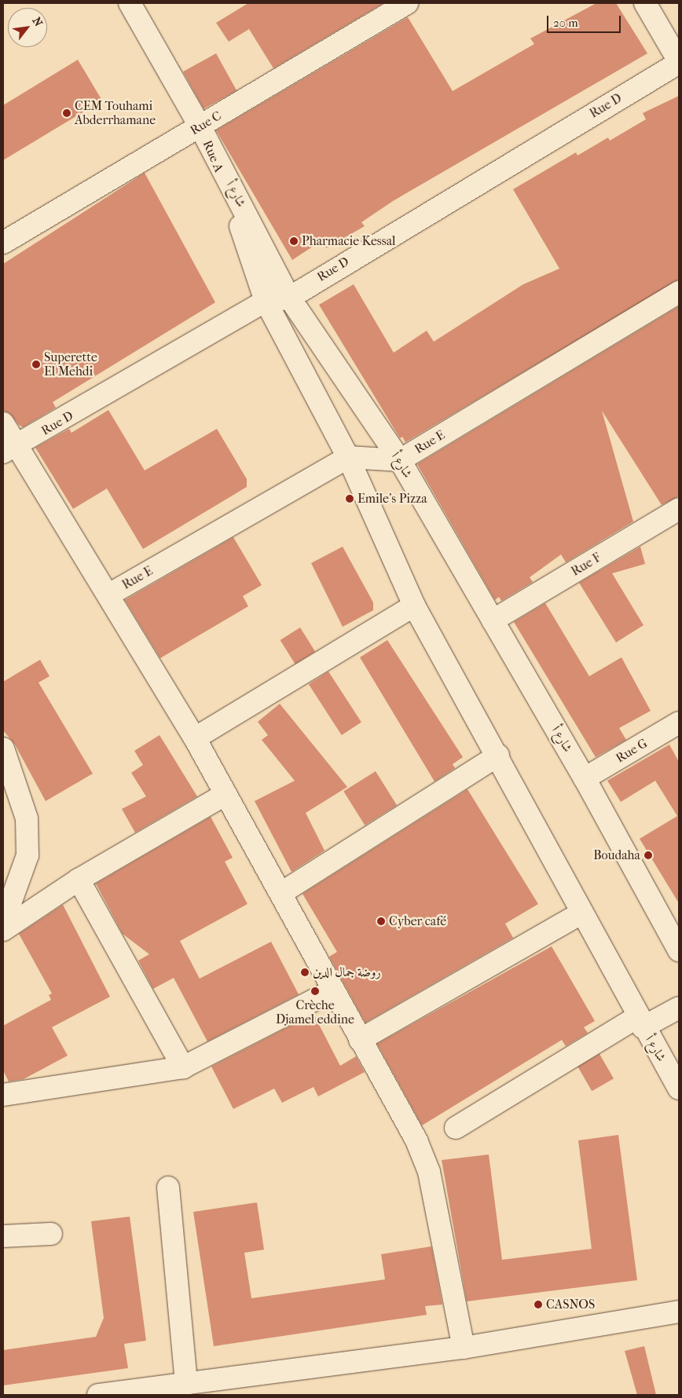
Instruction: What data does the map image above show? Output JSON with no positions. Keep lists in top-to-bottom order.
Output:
{
  "streets": {
    "street": [
      "Rue D",
      "Rue C",
      "Rue A",
      "شارع أ",
      "Rue E",
      "Rue F",
      "Rue G"
    ]
  },
  "crossings": [
    ["Rue D", "شارع أ"],
    ["Rue C", "Rue A"],
    ["Rue C", "شارع أ"],
    ["Rue A", "شارع أ"],
    ["شارع أ", "Rue E"],
    ["شارع أ", "Rue F"],
    ["شارع أ", "Rue G"]
  ],
  "places": [
    "CEM Touhami Abderrhamane",
    "Pharmacie Kessal",
    "Superette El Mehdi",
    "Emile's Pizza",
    "Boudaha",
    "Cyber café",
    "روضة جمال الدين",
    "Crèche Djamel eddine",
    "CASNOS"
  ],
  "scale_bar": "20 m",
  "north": "top right"
}
